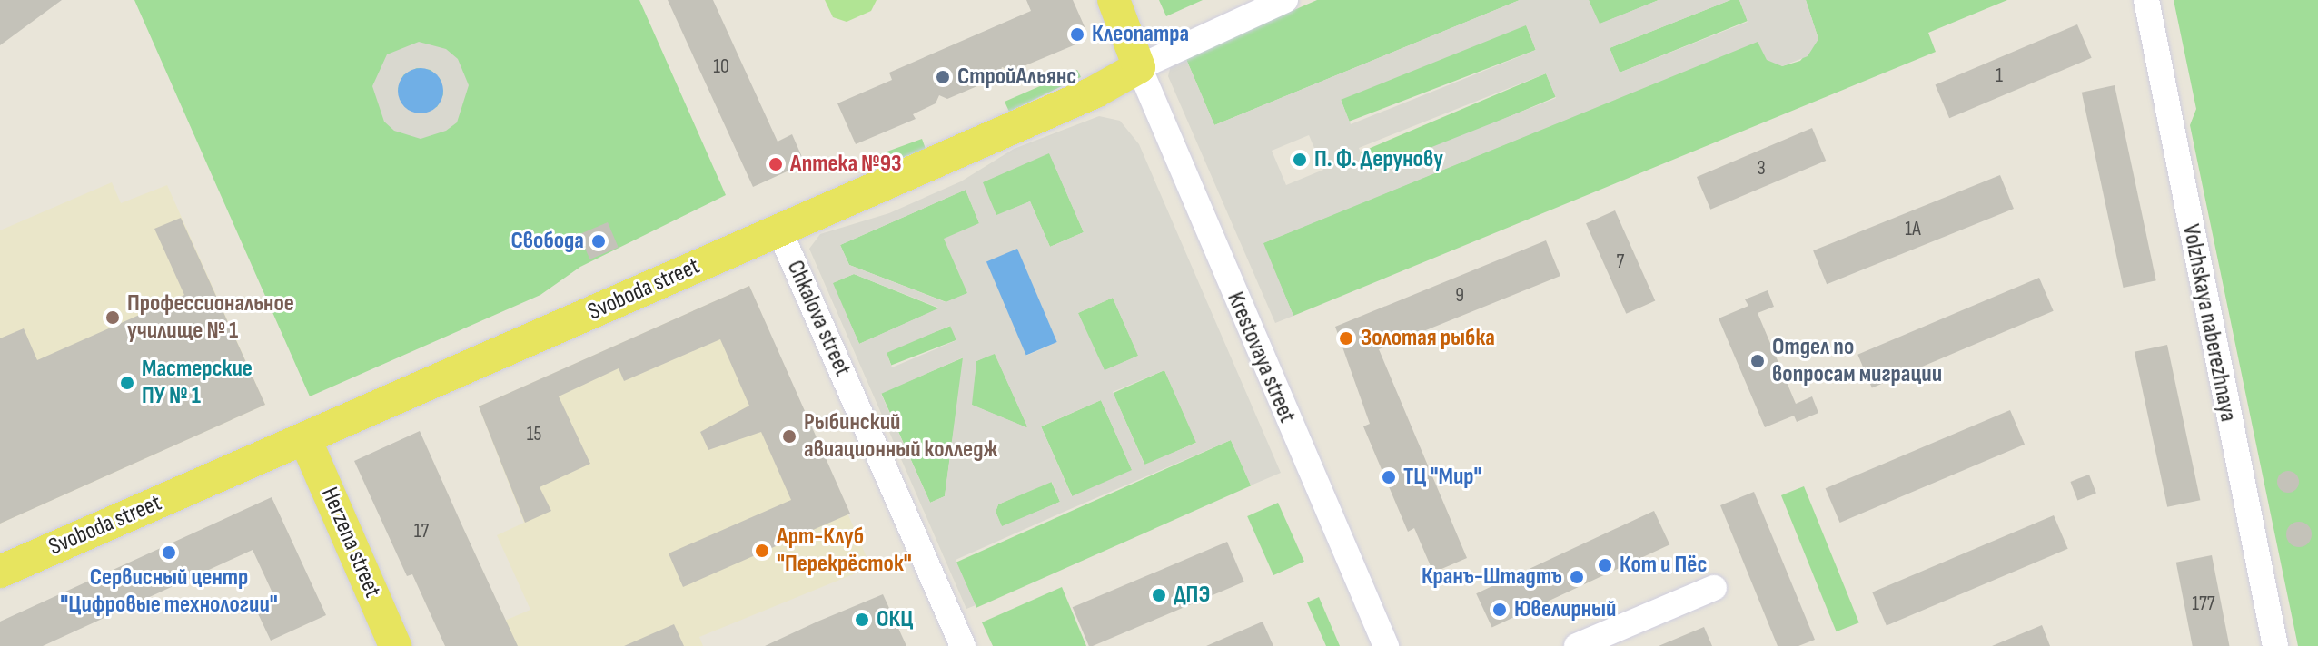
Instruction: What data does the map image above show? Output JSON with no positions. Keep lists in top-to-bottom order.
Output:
{
  "streets": {
    "main road": ["Svoboda street", "Herzena street"],
    "street": ["Chkalova street", "Volzhskaya naberezhnaya", "Krestovaya street"]
  },
  "crossings": [
    ["Svoboda street", "Chkalova street"],
    ["Svoboda street", "Krestovaya street"],
    ["Svoboda street", "Herzena street"]
  ],
  "places": [
    "Клеопатра",
    "СтройАльянс",
    "П. Ф. Дерунову",
    "Аптека №93",
    "Свобода",
    "Профессиональное училище № 1",
    "Золотая рыбка",
    "Отдел по вопросам миграции",
    "Мастерские ПУ № 1",
    "Рыбинский авиационный колледж",
    "ТЦ \"Мир\"",
    "Арт-Клуб \"Перекрёсток\"",
    "Сервисный центр \"Цифровые технологии\"",
    "Кот и Пёс",
    "Кранъ-Штадтъ",
    "ДПЭ",
    "Ювелирный",
    "ОКЦ"
  ],
  "house_numbers": [
    "10",
    "1",
    "3",
    "1А",
    "7",
    "9",
    "15",
    "17",
    "177"
  ]
}
